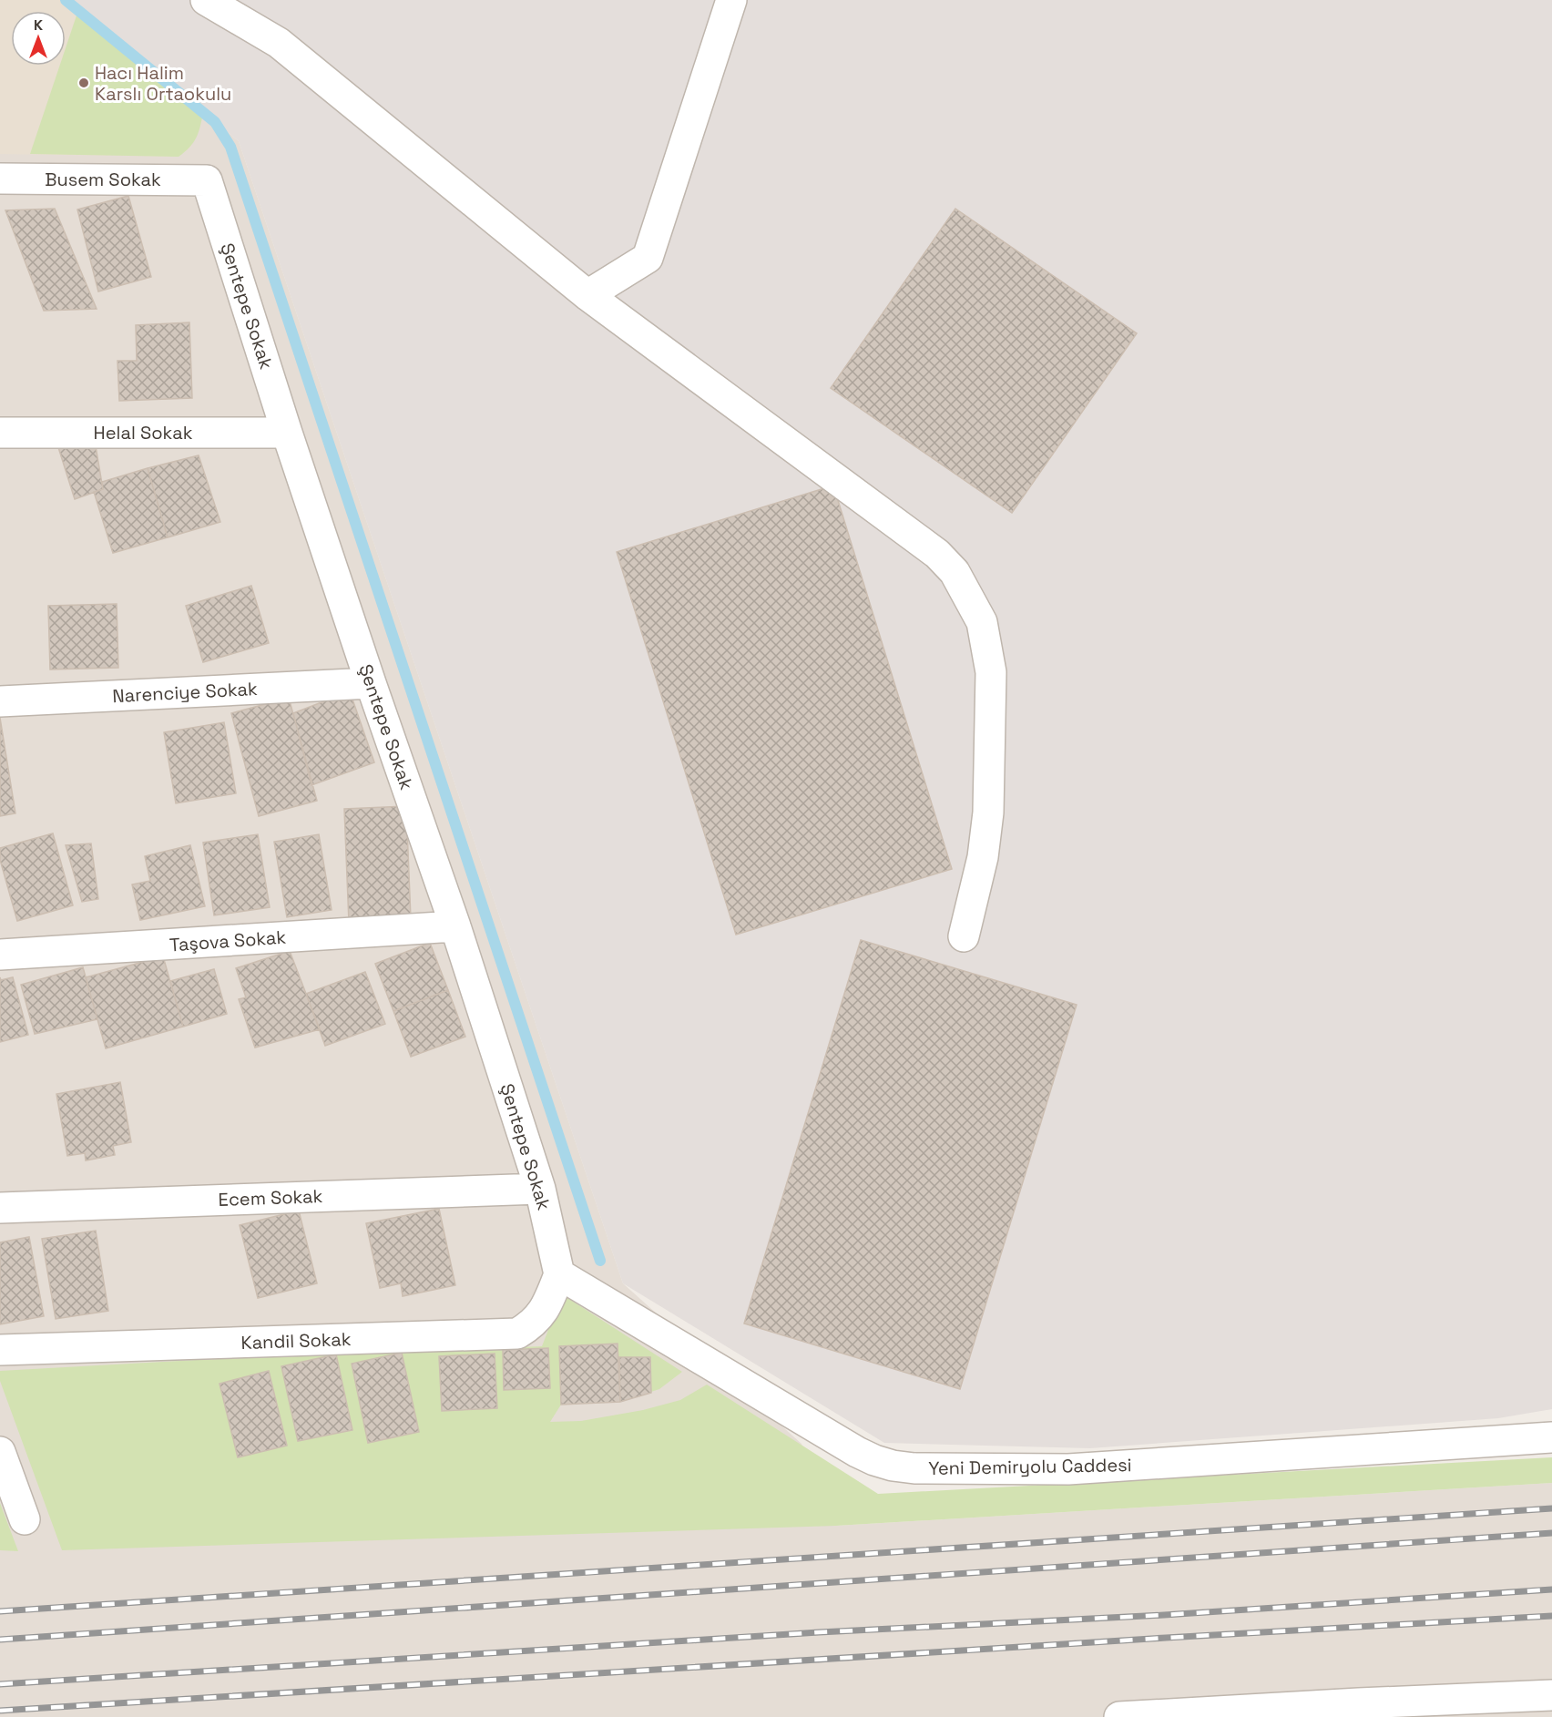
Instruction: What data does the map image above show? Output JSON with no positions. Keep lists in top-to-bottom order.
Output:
{
  "streets": {
    "street": [
      "Busem Sokak",
      "Şentepe Sokak",
      "Helal Sokak",
      "Narenciye Sokak",
      "Taşova Sokak",
      "Ecem Sokak",
      "Kandil Sokak",
      "Yeni Demiryolu Caddesi"
    ]
  },
  "crossings": [
    ["Busem Sokak", "Şentepe Sokak"],
    ["Şentepe Sokak", "Helal Sokak"],
    ["Şentepe Sokak", "Narenciye Sokak"],
    ["Şentepe Sokak", "Taşova Sokak"],
    ["Şentepe Sokak", "Ecem Sokak"],
    ["Şentepe Sokak", "Kandil Sokak"],
    ["Şentepe Sokak", "Yeni Demiryolu Caddesi"],
    ["Kandil Sokak", "Yeni Demiryolu Caddesi"]
  ],
  "places": ["Hacı Halim Karslı Ortaokulu"],
  "north": "top"
}
